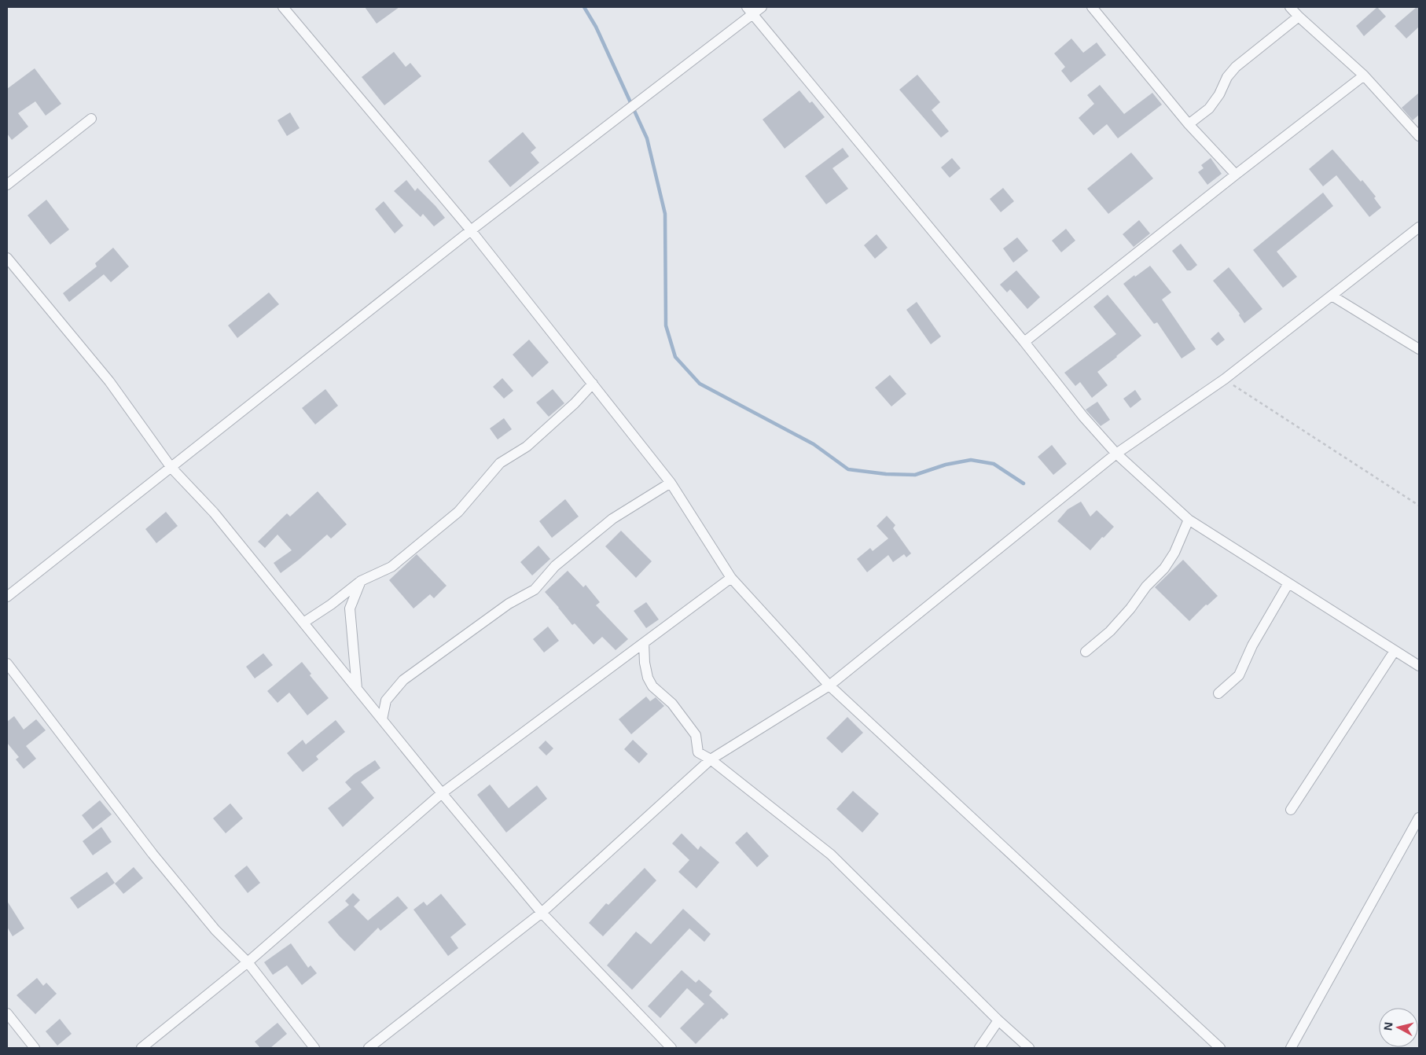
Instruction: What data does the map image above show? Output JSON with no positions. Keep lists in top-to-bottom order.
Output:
{
  "north": "left"
}
